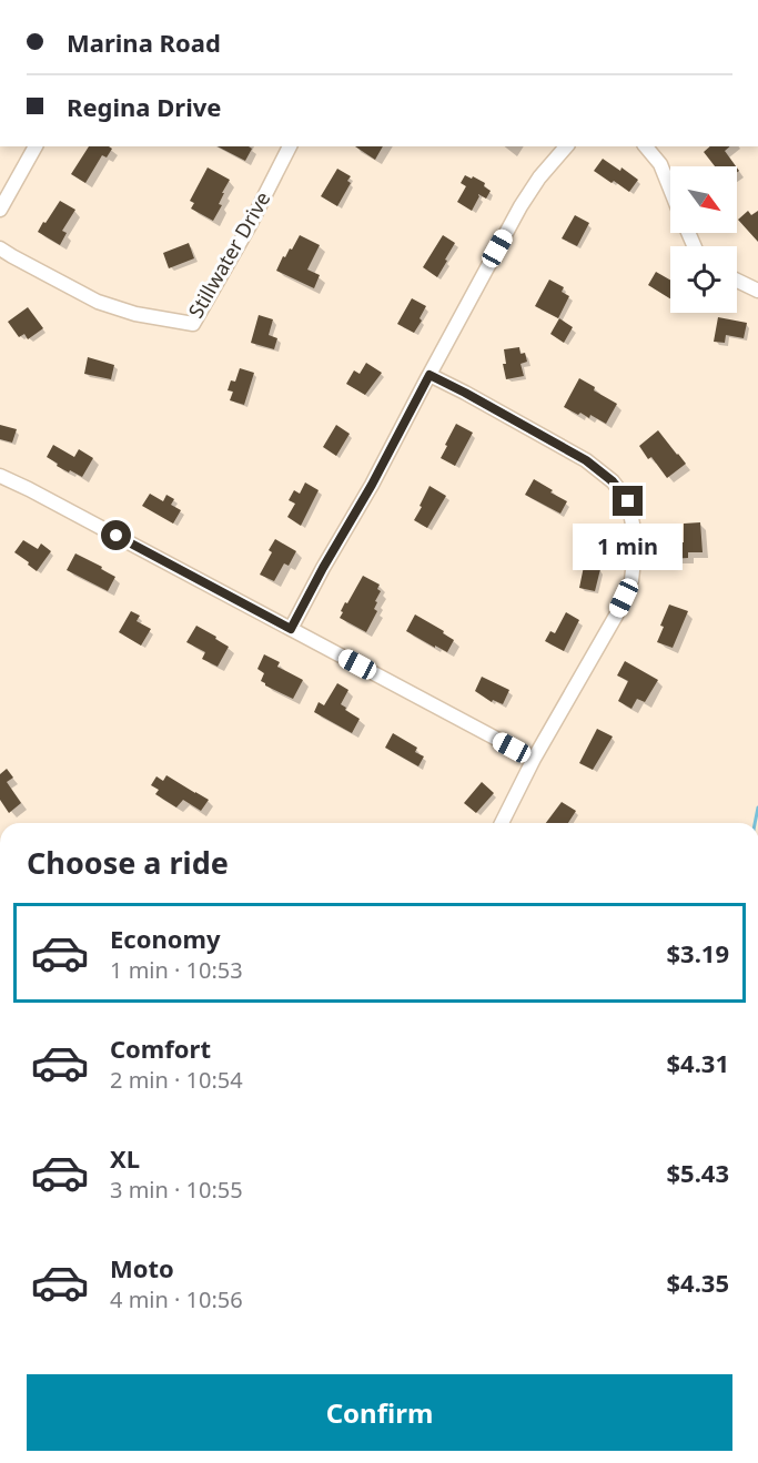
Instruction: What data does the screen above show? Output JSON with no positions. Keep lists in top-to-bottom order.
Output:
{
  "streets": {
    "street": ["Stillwater Drive"]
  },
  "north": "bottom right",
  "page": {
    "banner": ["Marina Road", "Regina Drive"],
    "bubble": "1 min",
    "heading": "Choose a ride",
    "list": [
      {
        "name": "Economy",
        "note": "1 min · 10:53",
        "value": "$3.19"
      },
      {
        "name": "Comfort",
        "note": "2 min · 10:54",
        "value": "$4.31"
      },
      {
        "name": "XL",
        "note": "3 min · 10:55",
        "value": "$5.43"
      },
      {
        "name": "Moto",
        "note": "4 min · 10:56",
        "value": "$4.35"
      }
    ],
    "buttons": "Confirm"
  }
}
